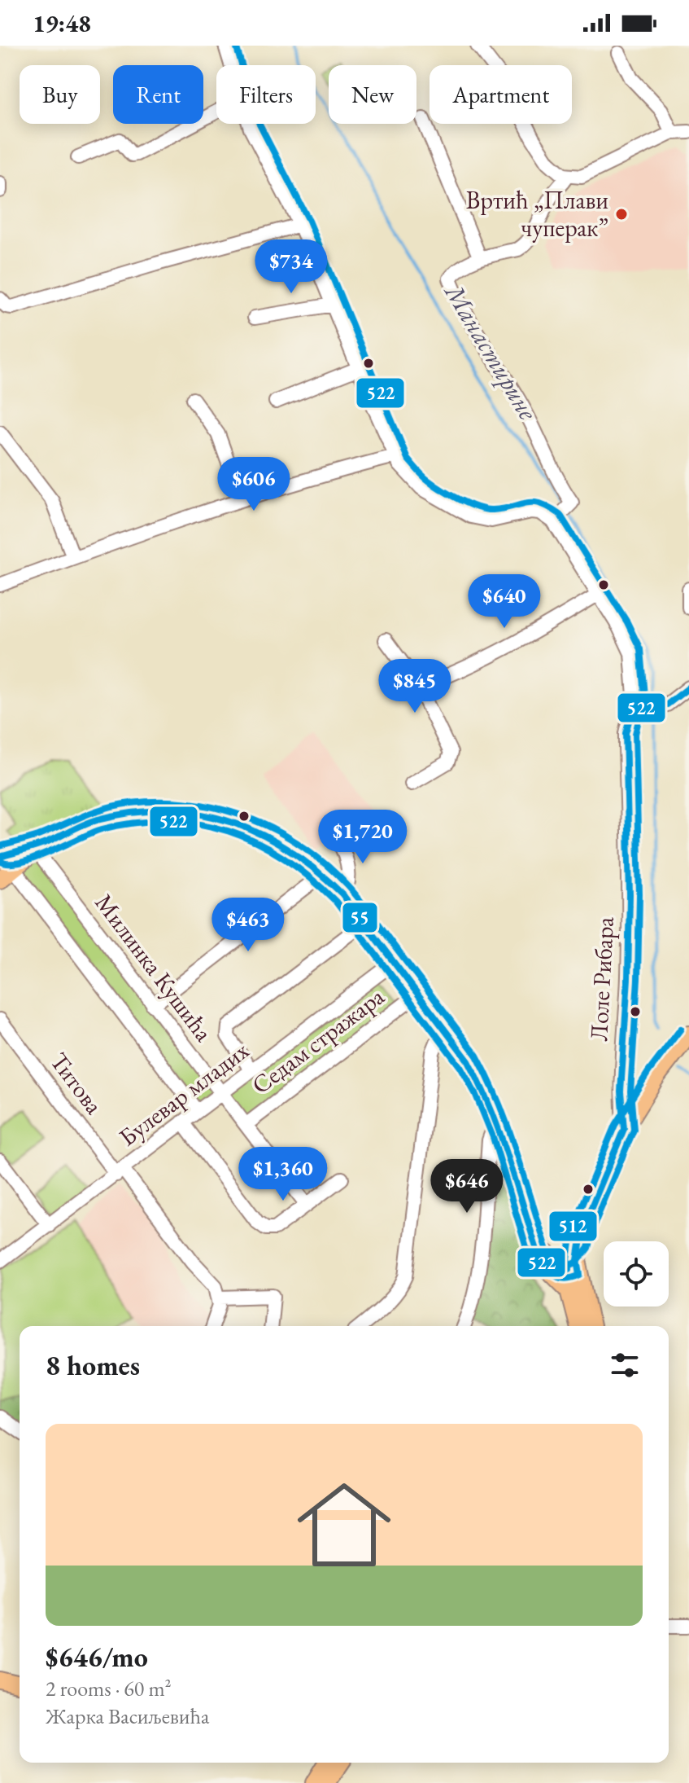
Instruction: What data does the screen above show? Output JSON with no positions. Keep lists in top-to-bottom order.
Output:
{
  "streets": {
    "main road": ["Лоле Рибара"],
    "street": [
      "Милинка Кушића",
      "Седам стражара",
      "Титова",
      "Булевар младих"
    ]
  },
  "crossings": [
    ["Милинка Кушића", "Седам стражара"],
    ["Милинка Кушића", "Булевар младих"],
    ["Титова", "Булевар младих"]
  ],
  "water": ["Манастирине"],
  "places": ["Вртић „Плави чуперак”"],
  "lines": ["transit line 522", "transit line 55", "transit line 512"],
  "page": {
    "status": "19:48",
    "chip": [
      "Buy",
      "Rent",
      "Filters",
      "New",
      "Apartment"
    ],
    "price": [
      "$734",
      "$606",
      "$640",
      "$845",
      "$1,720",
      "$463",
      "$1,360",
      "$646"
    ],
    "heading": "8 homes",
    "list": [
      {
        "name": "$646/mo",
        "note": "2 rooms · 60 m² · Жарка Васиљевића"
      }
    ]
  }
}
